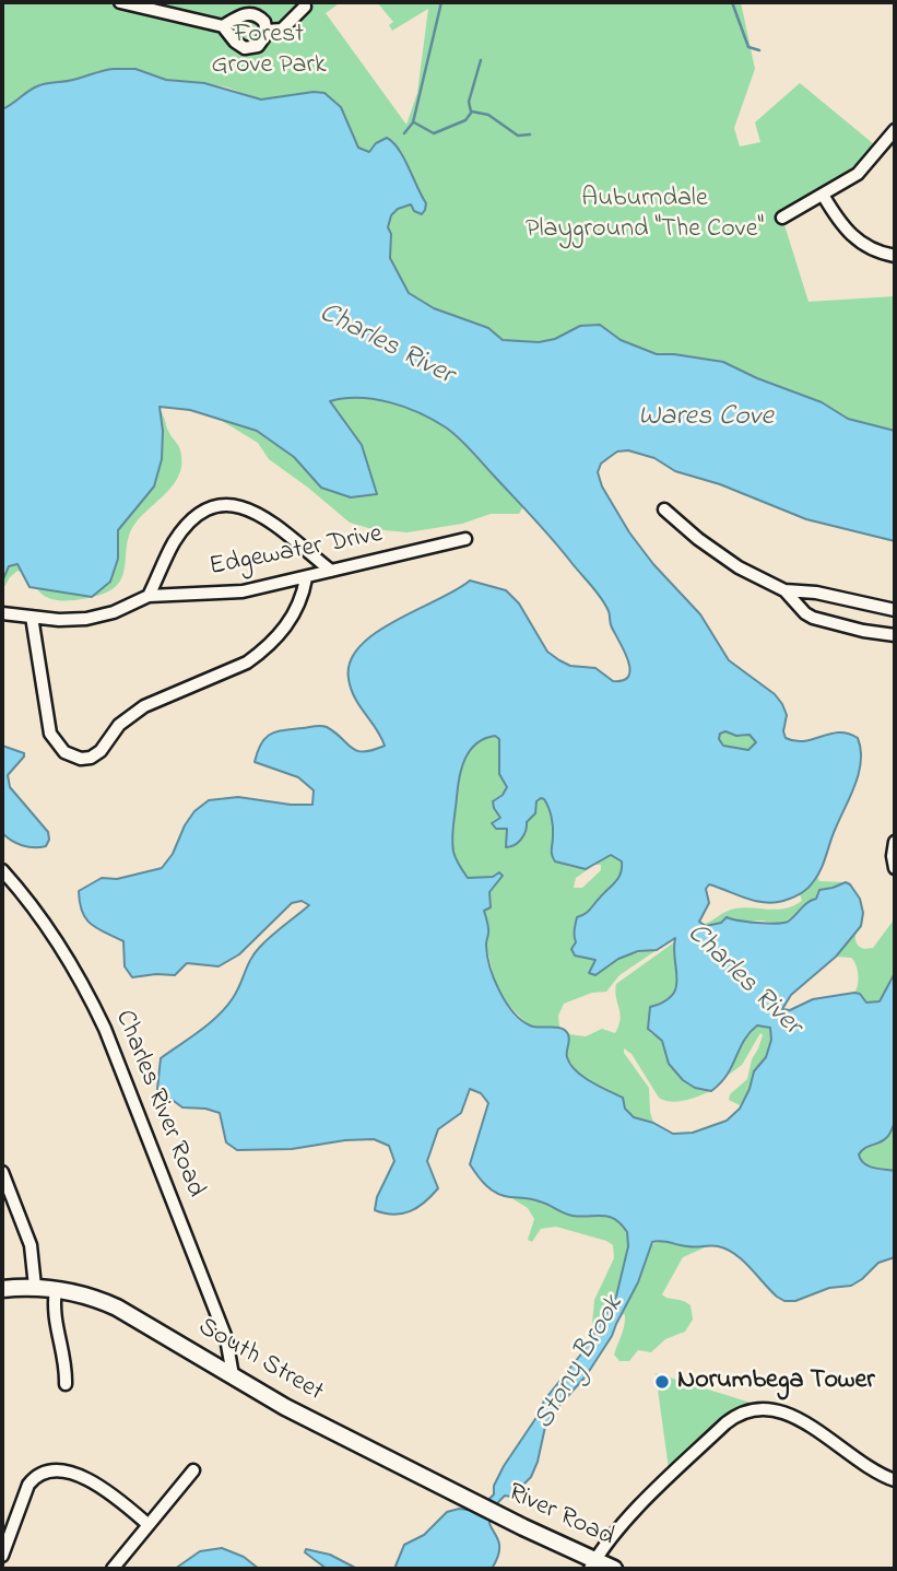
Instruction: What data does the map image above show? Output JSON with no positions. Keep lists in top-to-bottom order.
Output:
{
  "streets": {
    "main road": ["South Street", "River Road"],
    "street": ["Edgewater Drive", "Charles River Road"]
  },
  "crossings": [
    ["Charles River Road", "South Street"],
    ["South Street", "River Road"]
  ],
  "water": ["Charles River", "Wares Cove", "Stony Brook"],
  "parks": ["Forest Grove Park", "Auburndale Playground \"The Cove\""],
  "places": ["Norumbega Tower"]
}
